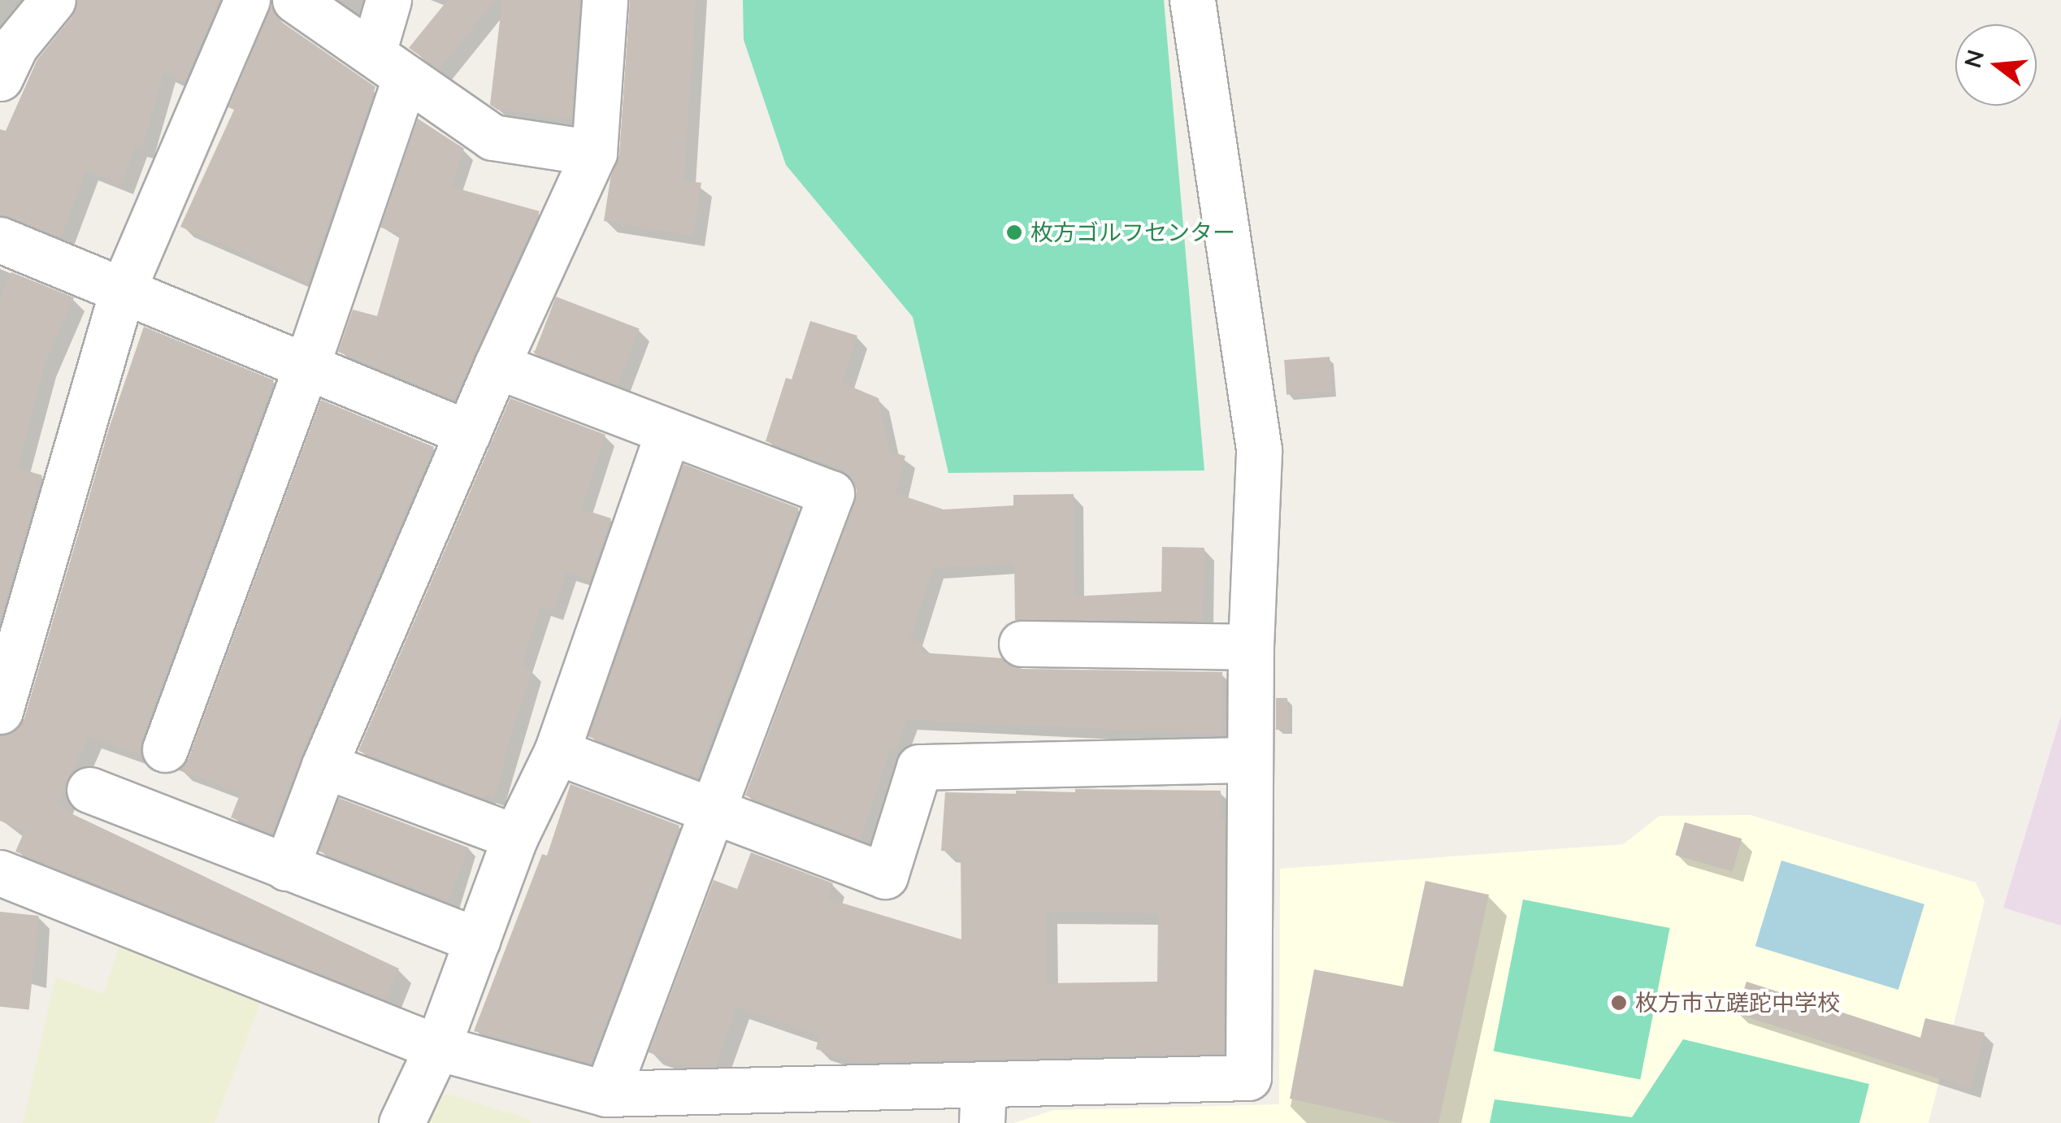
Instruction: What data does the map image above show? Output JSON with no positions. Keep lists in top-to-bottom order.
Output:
{
  "places": ["枚方ゴルフセンター", "枚方市立蹉跎中学校"],
  "north": "left"
}
